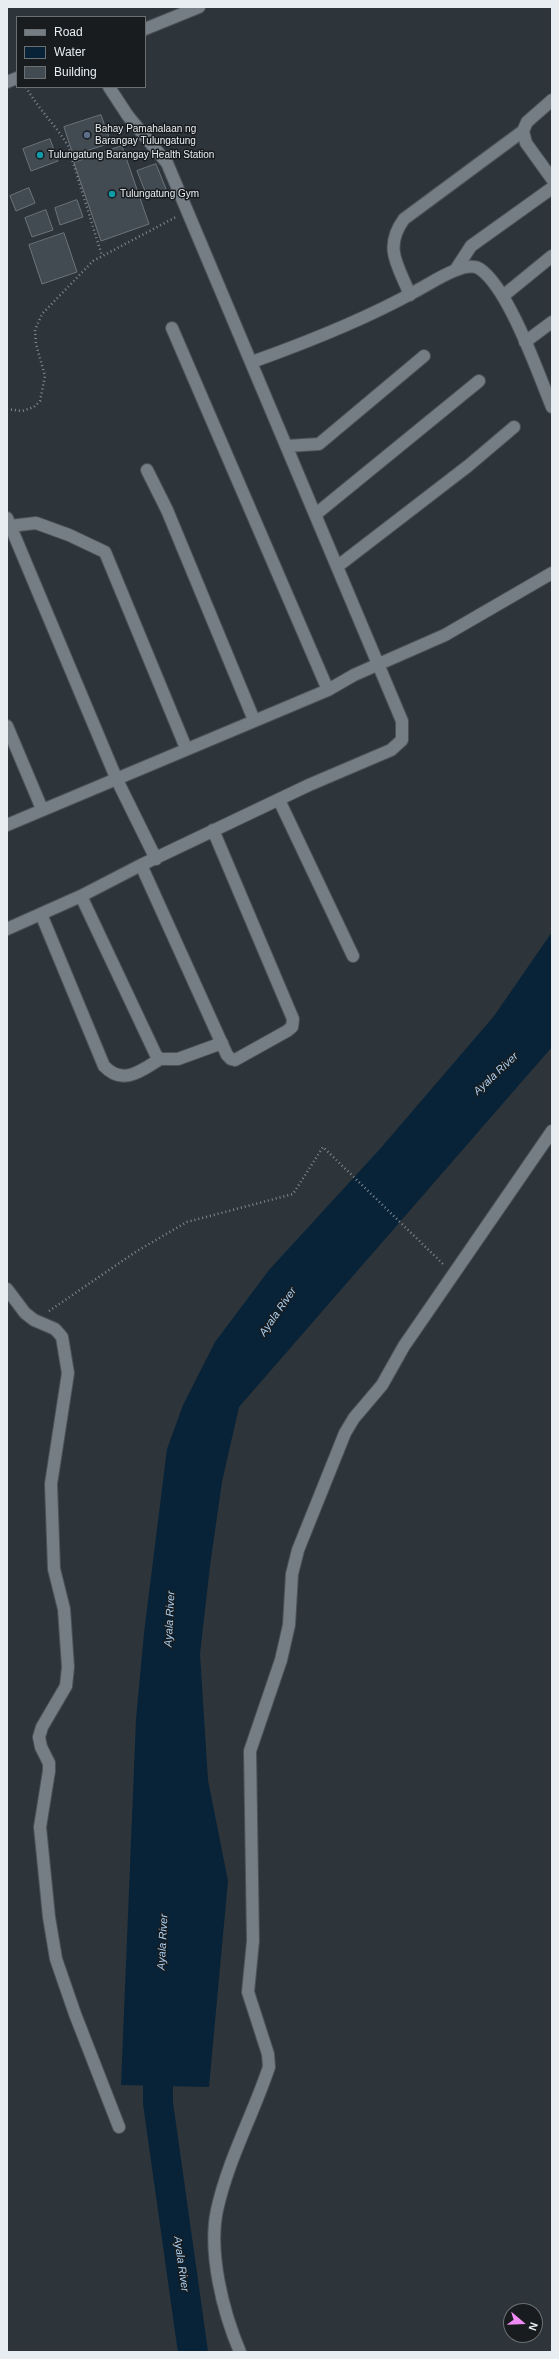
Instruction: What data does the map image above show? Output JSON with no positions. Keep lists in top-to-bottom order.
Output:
{
  "water": ["Ayala River"],
  "places": ["Bahay Pamahalaan ng Barangay Tulungatung", "Tulungatung Barangay Health Station", "Tulungatung Gym"],
  "legend": ["Road", "Water", "Building"],
  "north": "right"
}
